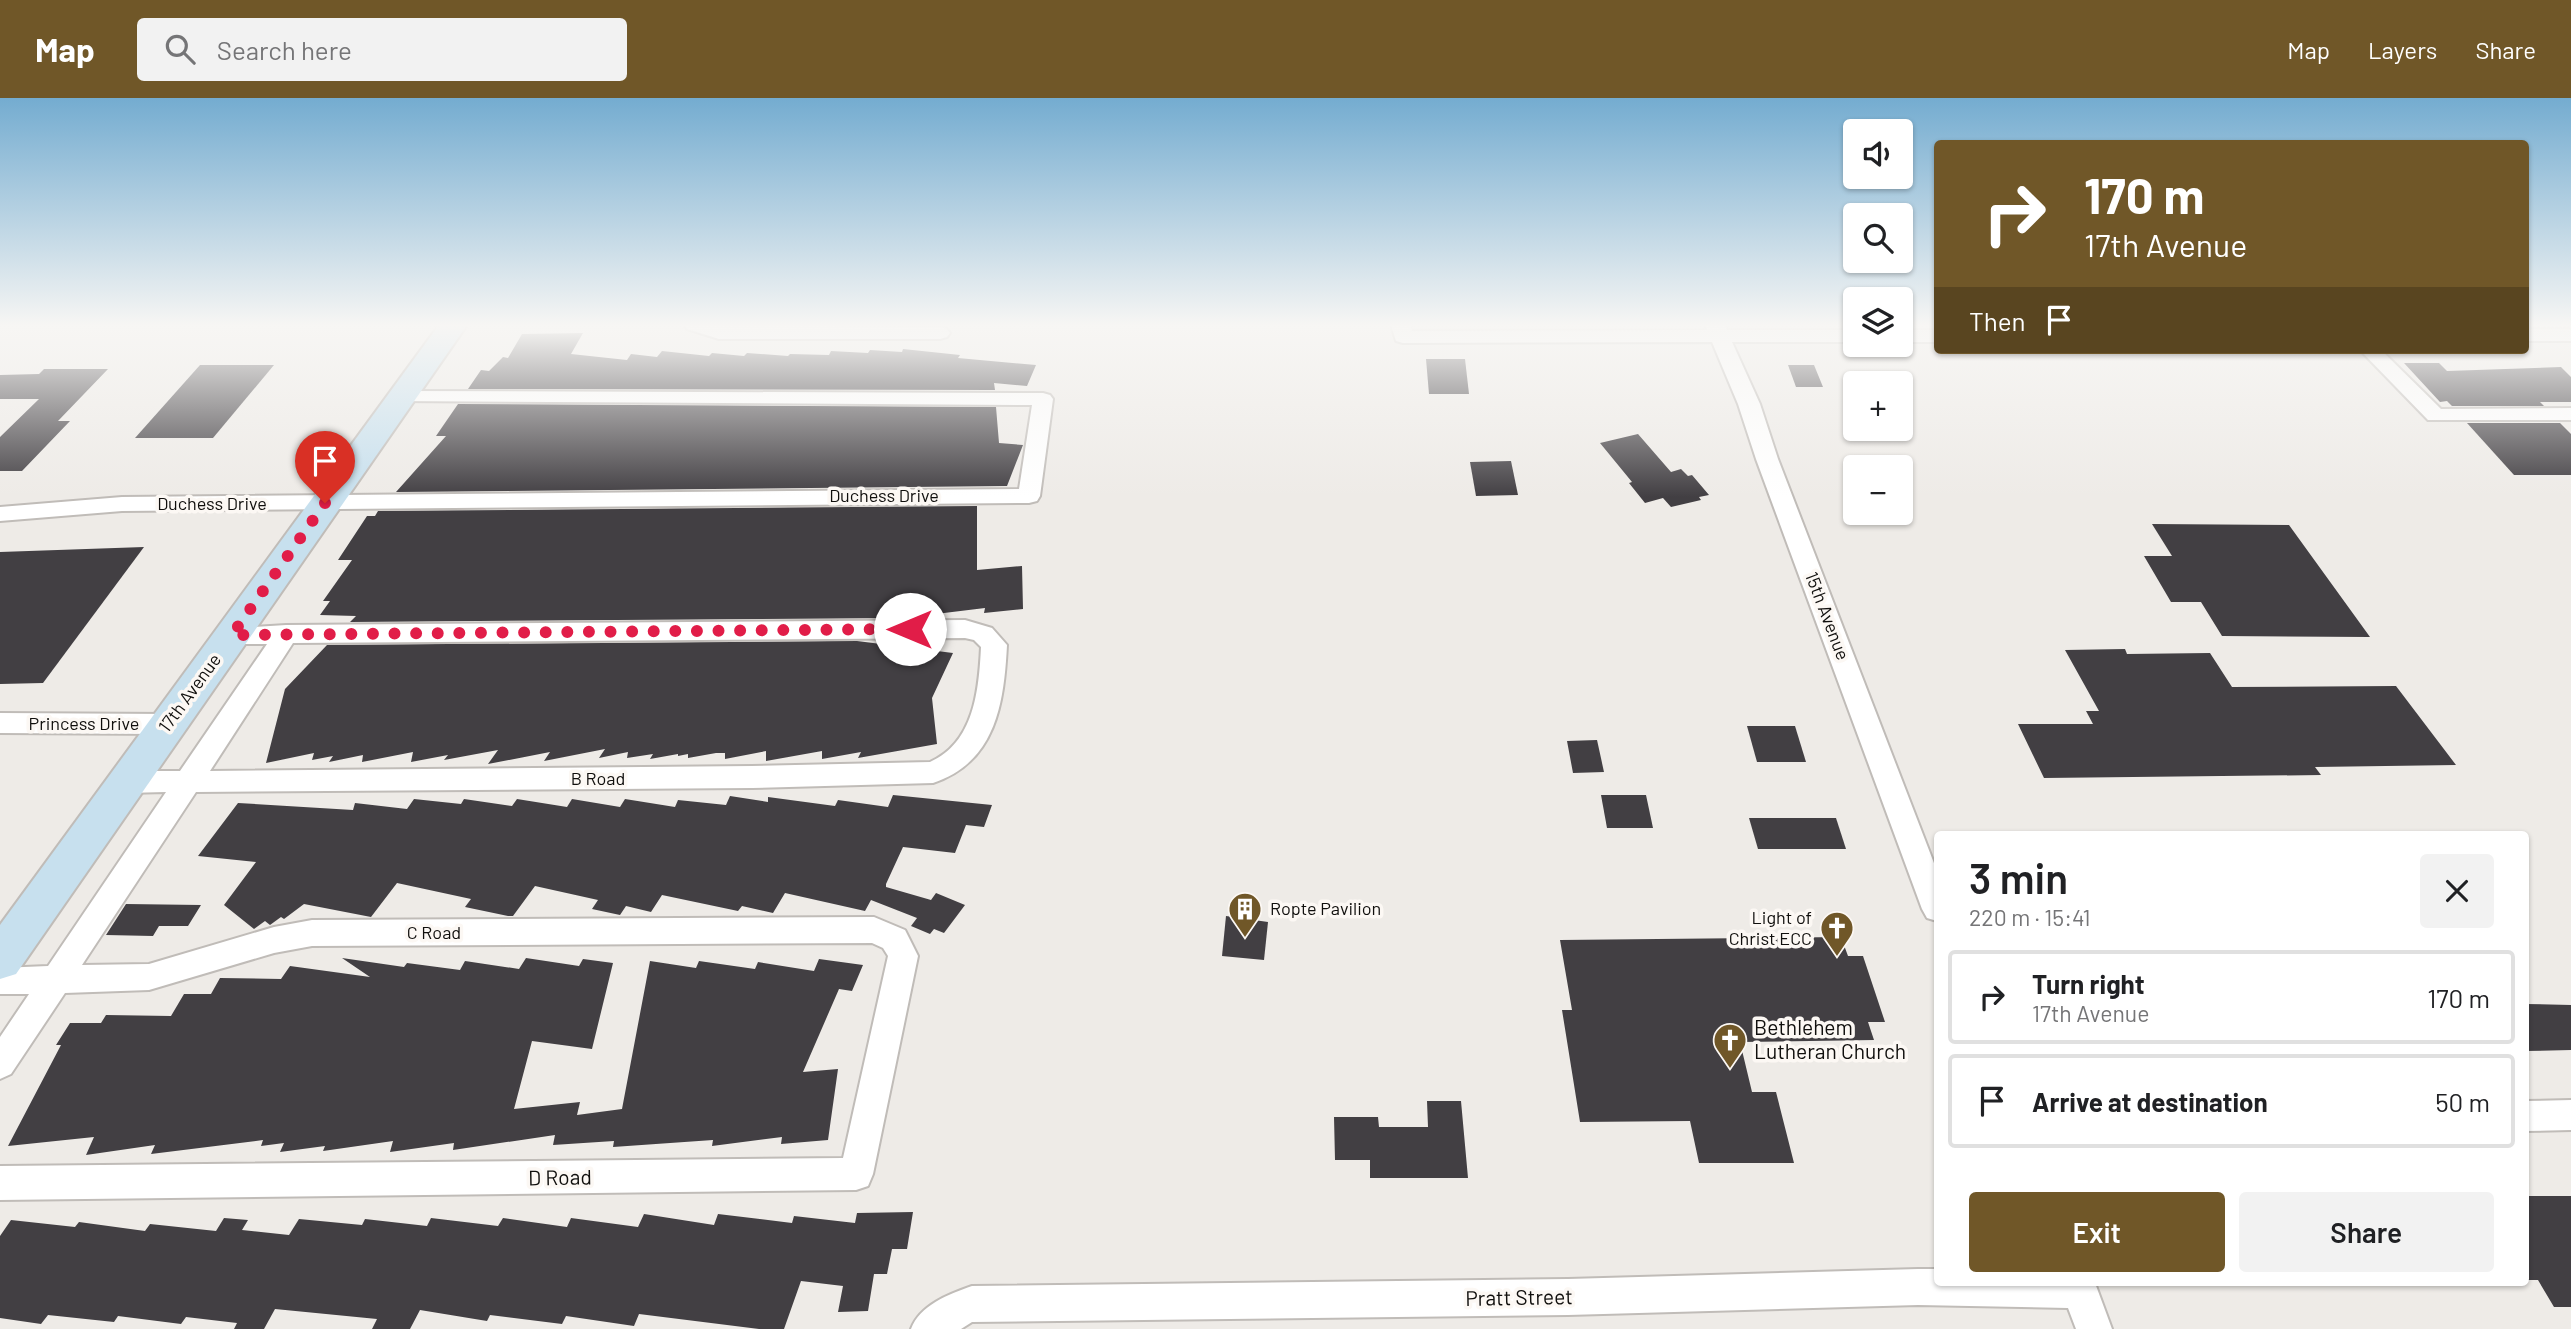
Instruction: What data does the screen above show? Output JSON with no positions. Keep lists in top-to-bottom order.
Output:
{
  "streets": {
    "main road": ["17th Avenue"],
    "street": [
      "Duchess Drive",
      "15th Avenue",
      "Princess Drive",
      "B Road",
      "C Road",
      "D Road",
      "Pratt Street"
    ]
  },
  "crossings": [
    ["Duchess Drive", "17th Avenue"],
    ["17th Avenue", "Princess Drive"],
    ["17th Avenue", "B Road"],
    ["C Road", "D Road"]
  ],
  "places": {
    "building": ["Ropte Pavilion"],
    "church": ["Light of Christ ECC", "Bethlehem Lutheran Church"]
  },
  "page": {
    "header": "Map",
    "search": "Search here",
    "nav": ["Map", "Layers", "Share"],
    "map_buttons": ["+", "−"],
    "turn": ["170 m", "17th Avenue"],
    "then": "Then",
    "heading": ["3 min", "220 m · 15:41"],
    "list": [
      {
        "name": "Turn right",
        "note": "17th Avenue",
        "value": "170 m"
      },
      {
        "name": "Arrive at destination",
        "value": "50 m"
      }
    ],
    "buttons": ["Exit", "Share"]
  }
}
